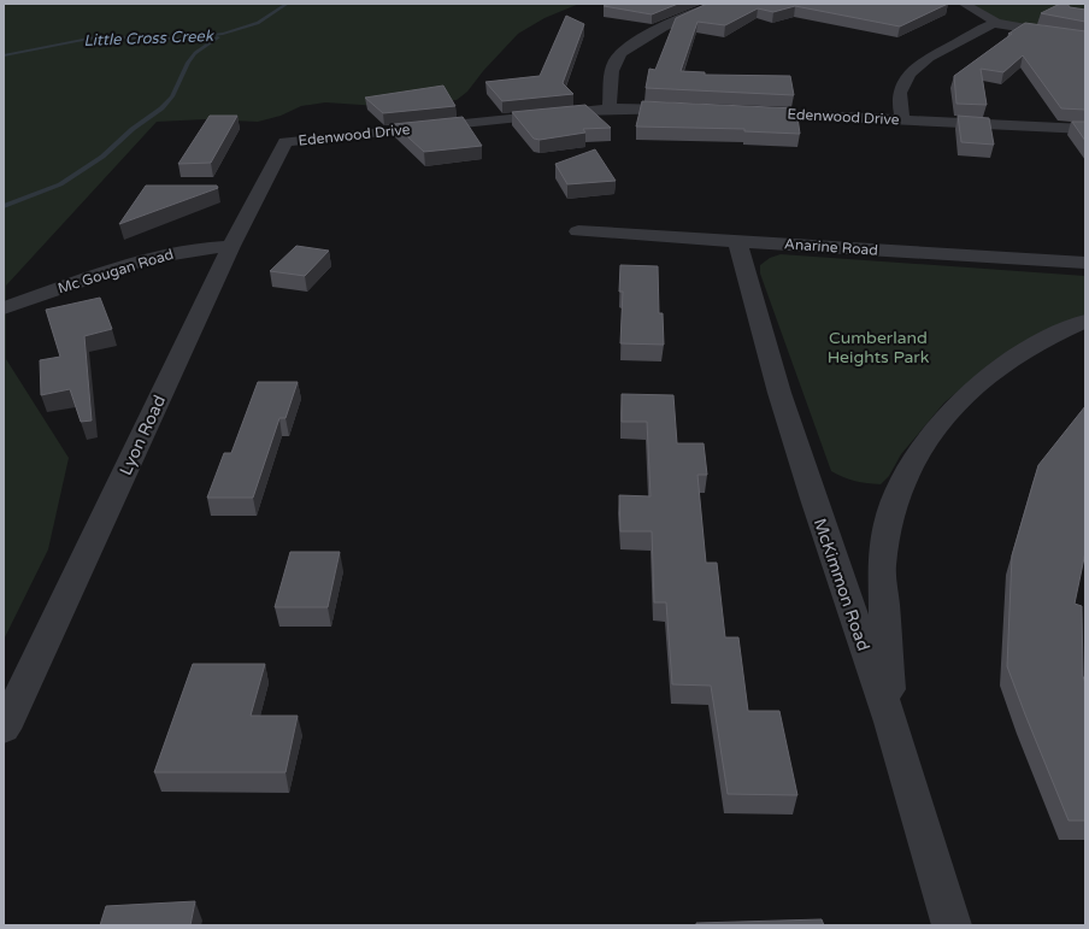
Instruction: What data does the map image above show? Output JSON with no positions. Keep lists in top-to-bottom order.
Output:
{
  "streets": {
    "street": [
      "Edenwood Drive",
      "Anarine Road",
      "Mc Gougan Road",
      "Lyon Road",
      "McKimmon Road"
    ]
  },
  "crossings": [
    ["Edenwood Drive", "Lyon Road"],
    ["Anarine Road", "McKimmon Road"],
    ["Mc Gougan Road", "Lyon Road"]
  ],
  "water": ["Little Cross Creek"],
  "parks": ["Cumberland Heights Park"]
}
